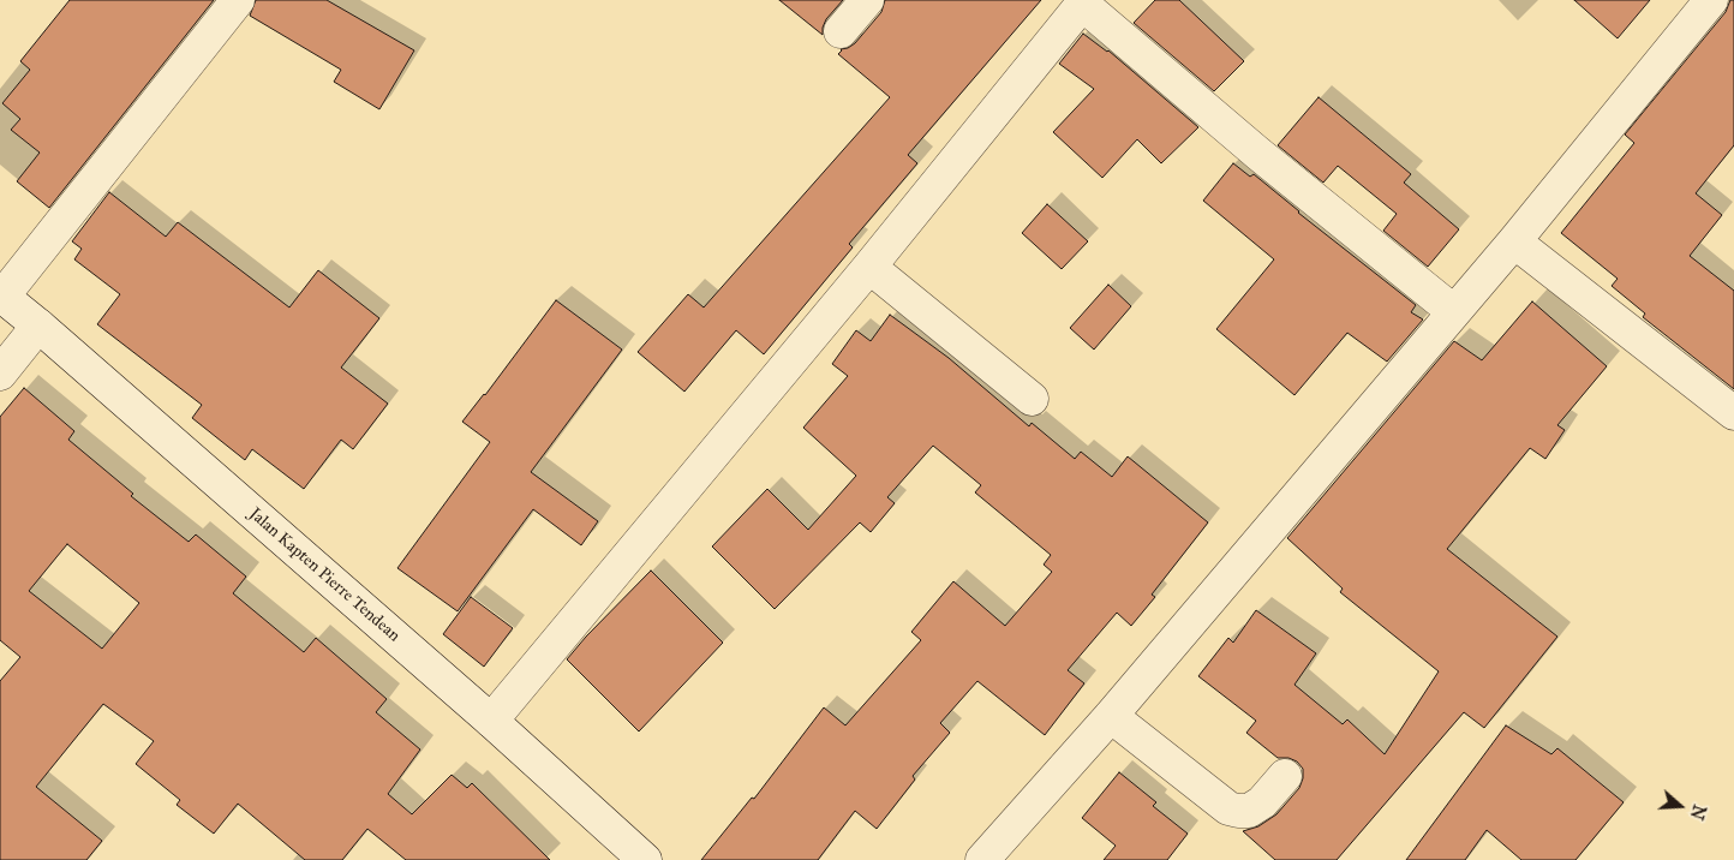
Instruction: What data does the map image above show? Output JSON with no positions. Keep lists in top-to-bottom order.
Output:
{
  "streets": {
    "street": ["Jalan Kapten Pierre Tendean"]
  },
  "north": "right"
}
